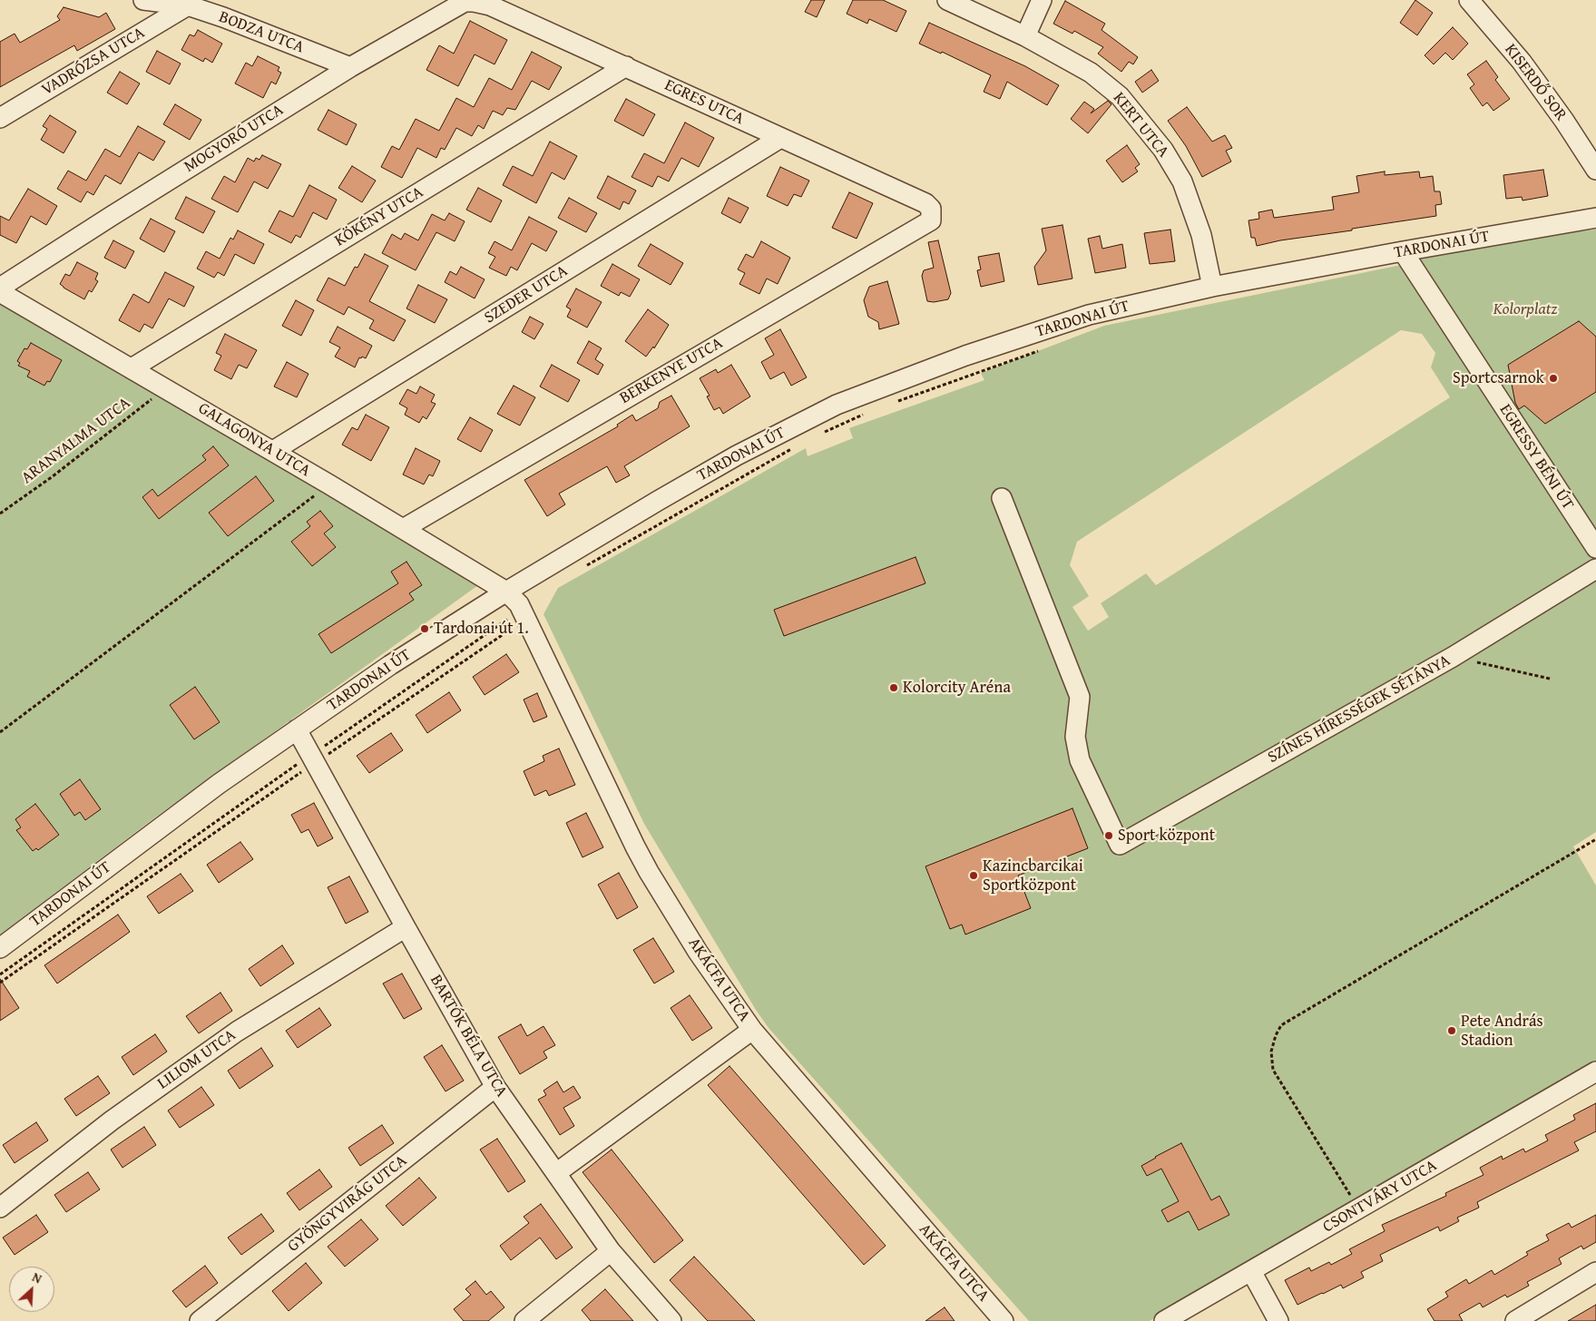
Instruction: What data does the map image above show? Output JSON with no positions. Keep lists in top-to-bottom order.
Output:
{
  "streets": {
    "street": [
      "BODZA UTCA",
      "VADRÓZSA UTCA",
      "KISERDŐ SOR",
      "EGRES UTCA",
      "KERT UTCA",
      "MOGYORÓ UTCA",
      "KÖKÉNY UTCA",
      "TARDONAI ÚT",
      "SZEDER UTCA",
      "BERKENYE UTCA",
      "GALAGONYA UTCA",
      "EGRESSY BÉNI ÚT",
      "SZÍNES HÍRESSÉGEK SÉTÁNYA",
      "AKÁCFA UTCA",
      "BARTÓK BÉLA UTCA",
      "LILIOM UTCA",
      "CSONTVÁRY UTCA",
      "GYÖNGYVIRÁG UTCA"
    ],
    "path": ["ARANYALMA UTCA"]
  },
  "crossings": [
    ["BODZA UTCA", "VADRÓZSA UTCA"],
    ["BODZA UTCA", "MOGYORÓ UTCA"],
    ["EGRES UTCA", "MOGYORÓ UTCA"],
    ["EGRES UTCA", "KÖKÉNY UTCA"],
    ["EGRES UTCA", "SZEDER UTCA"],
    ["EGRES UTCA", "BERKENYE UTCA"],
    ["KERT UTCA", "TARDONAI ÚT"],
    ["KÖKÉNY UTCA", "GALAGONYA UTCA"],
    ["TARDONAI ÚT", "GALAGONYA UTCA"],
    ["TARDONAI ÚT", "EGRESSY BÉNI ÚT"],
    ["TARDONAI ÚT", "AKÁCFA UTCA"],
    ["TARDONAI ÚT", "BARTÓK BÉLA UTCA"],
    ["SZEDER UTCA", "GALAGONYA UTCA"],
    ["BERKENYE UTCA", "GALAGONYA UTCA"],
    ["GALAGONYA UTCA", "ARANYALMA UTCA"],
    ["GALAGONYA UTCA", "AKÁCFA UTCA"],
    ["BARTÓK BÉLA UTCA", "LILIOM UTCA"],
    ["BARTÓK BÉLA UTCA", "GYÖNGYVIRÁG UTCA"]
  ],
  "parks": ["Kolorplatz"],
  "places": [
    "Sportcsarnok",
    "Tardonai út 1.",
    "Kolorcity Aréna",
    "Sport központ",
    "Kazincbarcikai Sportközpont",
    "Pete András Stadion"
  ],
  "north": "top right"
}
